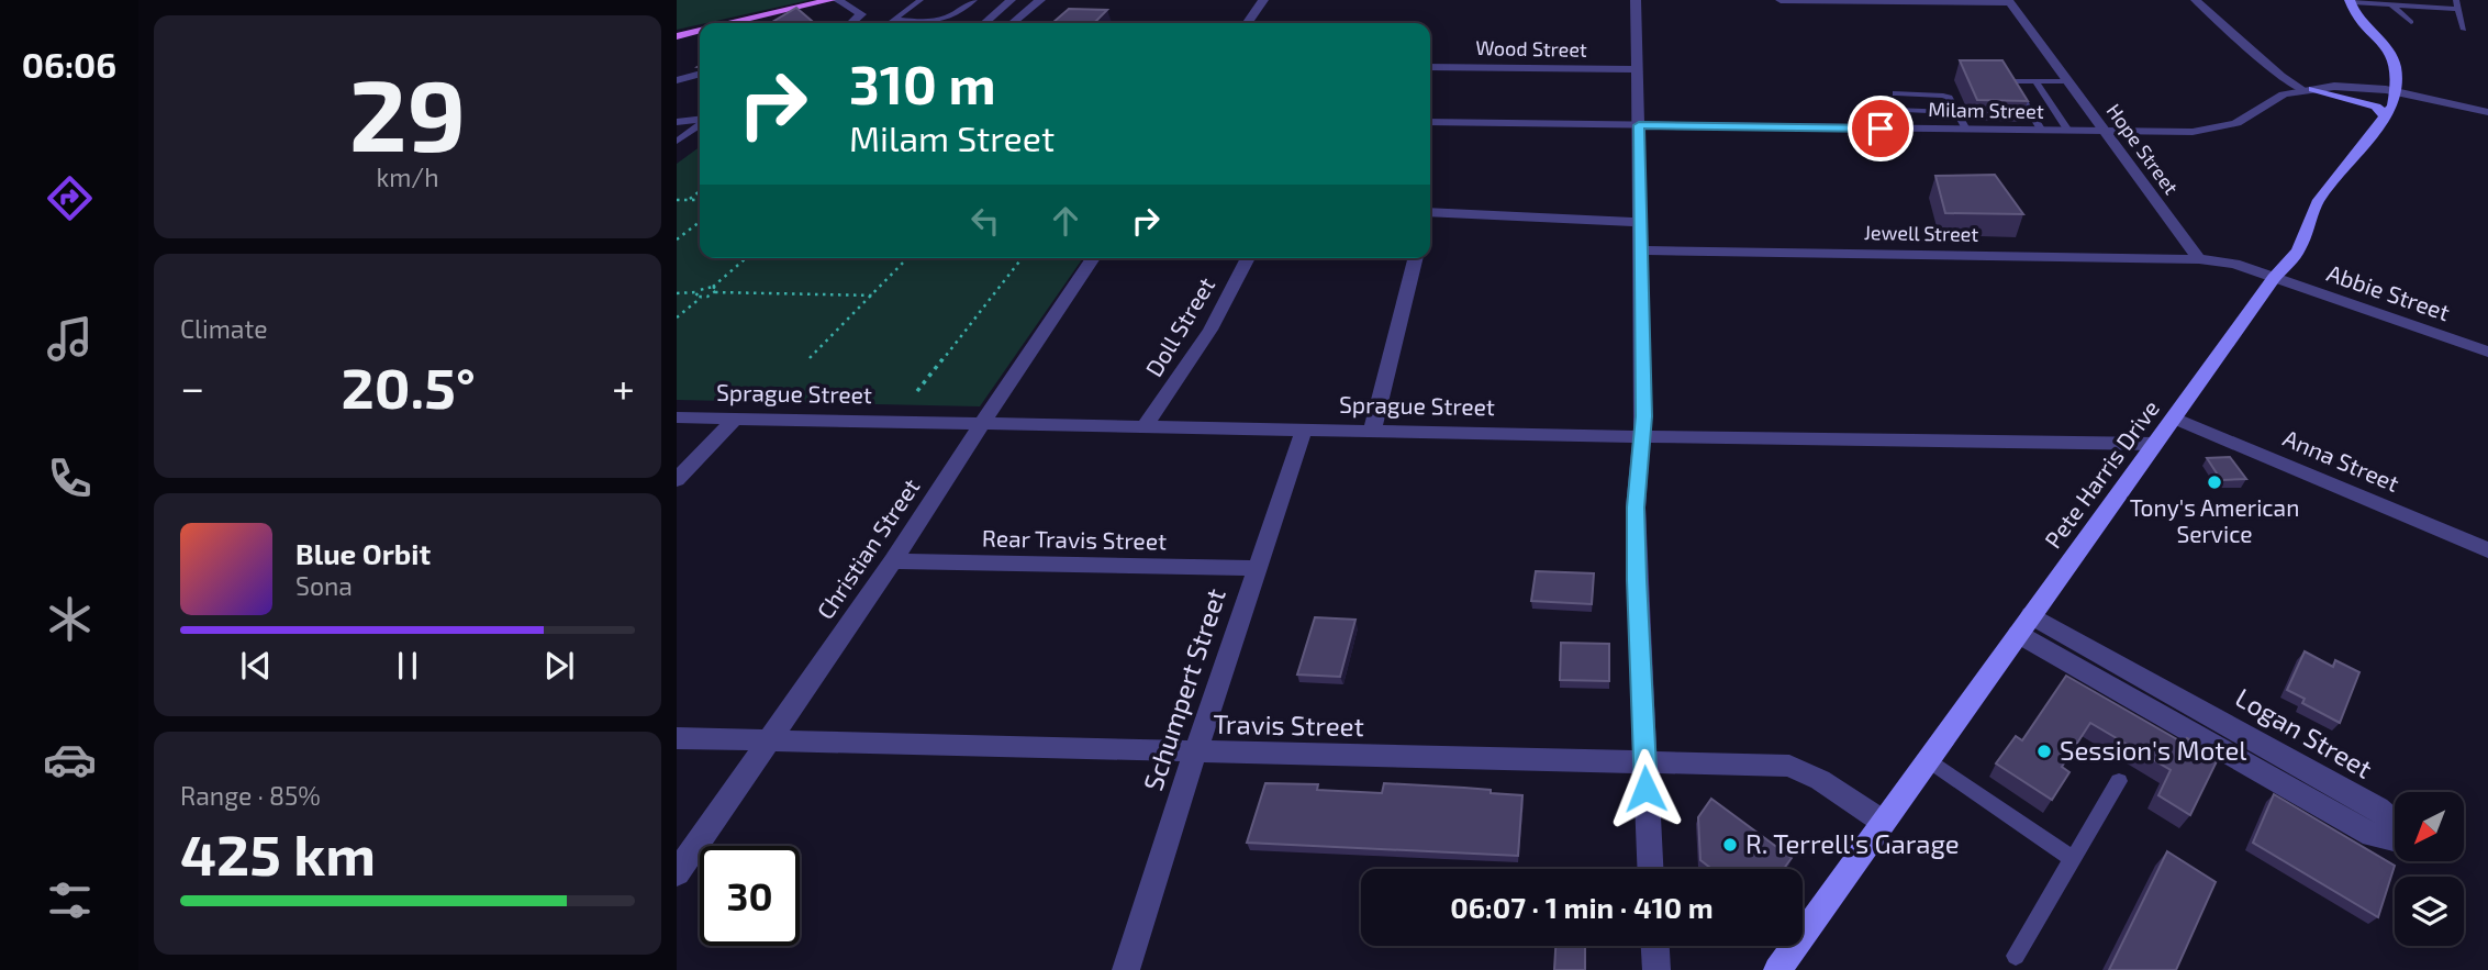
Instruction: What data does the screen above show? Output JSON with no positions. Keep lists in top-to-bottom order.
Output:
{
  "streets": {
    "main road": ["Pete Harris Drive"],
    "street": [
      "Wood Street",
      "Milam Street",
      "Hope Street",
      "Jewell Street",
      "Abbie Street",
      "Doll Street",
      "Sprague Street",
      "Anna Street",
      "Rear Travis Street",
      "Christian Street",
      "Schumpert Street",
      "Travis Street",
      "Logan Street"
    ]
  },
  "crossings": [
    ["Milam Street", "Hope Street"],
    ["Milam Street", "Pete Harris Drive"],
    ["Hope Street", "Jewell Street"],
    ["Abbie Street", "Pete Harris Drive"],
    ["Doll Street", "Sprague Street"],
    ["Sprague Street", "Pete Harris Drive"],
    ["Sprague Street", "Christian Street"],
    ["Sprague Street", "Schumpert Street"],
    ["Anna Street", "Pete Harris Drive"],
    ["Pete Harris Drive", "Travis Street"],
    ["Pete Harris Drive", "Logan Street"],
    ["Rear Travis Street", "Christian Street"],
    ["Rear Travis Street", "Schumpert Street"],
    ["Christian Street", "Travis Street"],
    ["Schumpert Street", "Travis Street"]
  ],
  "places": ["Tony's American Service", "Session's Motel", "R. Terrell's Garage"],
  "north": "bottom left",
  "page": {
    "tabs": "06:06",
    "tile": [
      ["29", "km/h"],
      "Climate",
      ["Range · 85%", "425 km"]
    ],
    "turn": ["310 m", "Milam Street"],
    "heat": ["−", "20.5°", "+"],
    "song": ["Blue Orbit", "Sona"],
    "limit": "30",
    "trip": "06:07 · 1 min · 410 m"
  }
}
